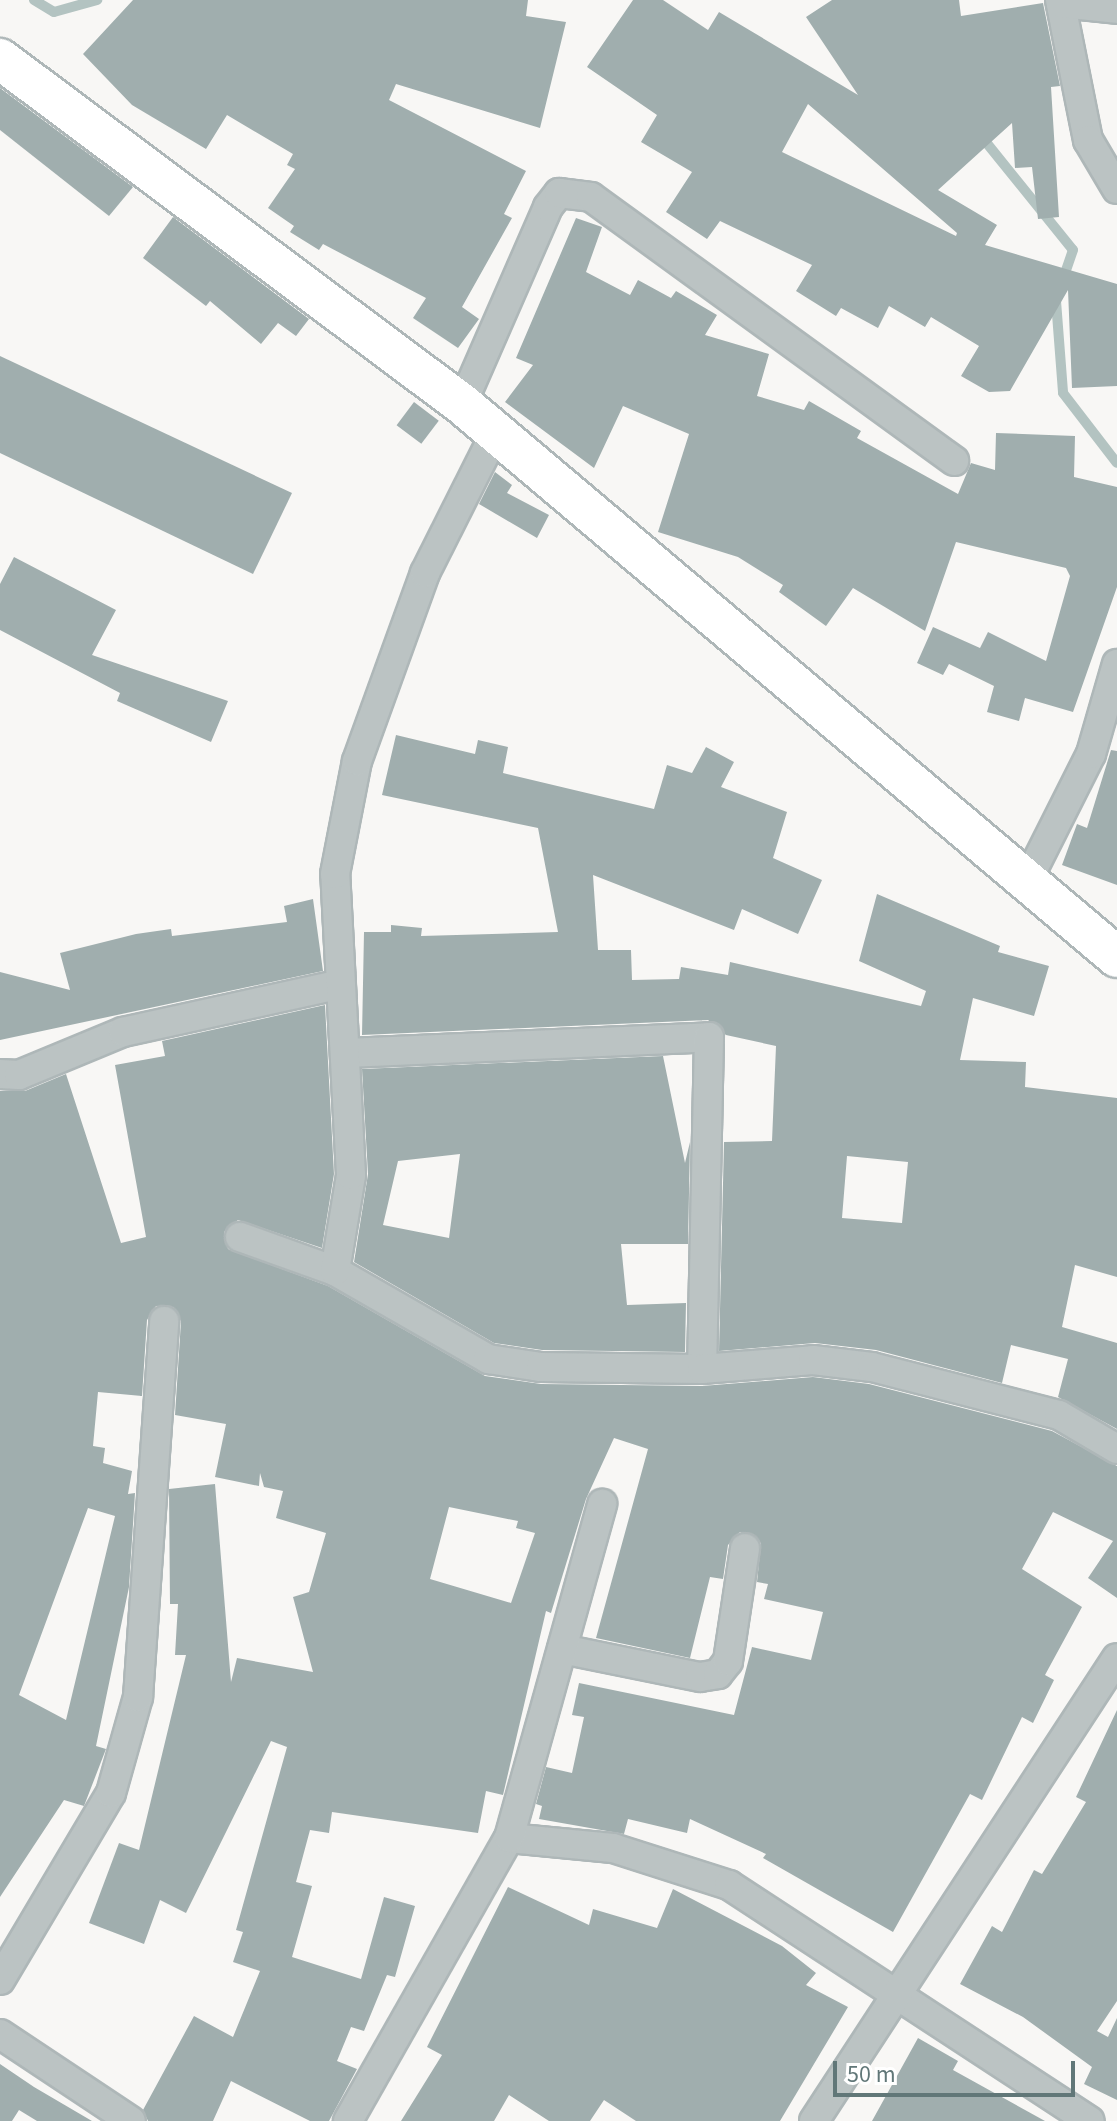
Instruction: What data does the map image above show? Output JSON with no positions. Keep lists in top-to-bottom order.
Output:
{
  "scale_bar": "50 m"
}
